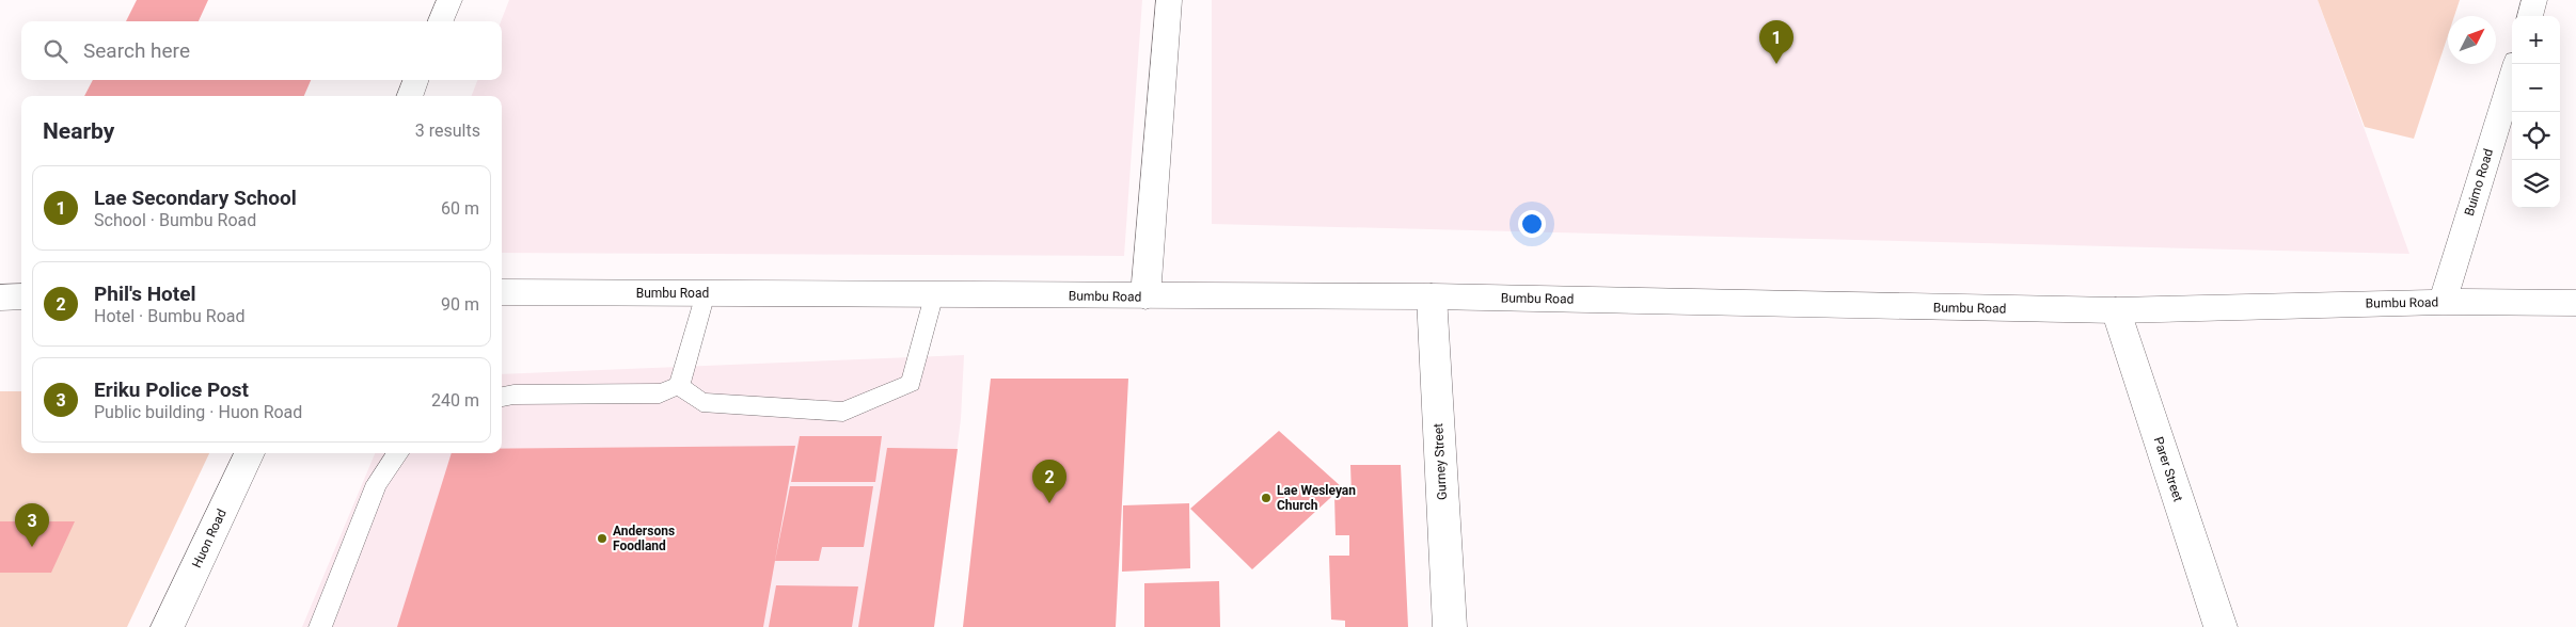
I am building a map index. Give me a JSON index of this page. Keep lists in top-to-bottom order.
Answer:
{
  "streets": {
    "main road": [
      "Buimo Road",
      "Bumbu Road",
      "Gurney Street",
      "Parer Street",
      "Huon Road"
    ]
  },
  "crossings": [
    ["Buimo Road", "Bumbu Road"],
    ["Bumbu Road", "Gurney Street"],
    ["Bumbu Road", "Parer Street"]
  ],
  "places": ["Lae Wesleyan Church", "Andersons Foodland"],
  "north": "top right",
  "page": {
    "map_buttons": ["+", "−"],
    "pins": ["1", "2", "3"],
    "search": "Search here",
    "heading": ["Nearby", "3 results"],
    "list": [
      {
        "mark": "1",
        "name": "Lae Secondary School",
        "note": "School · Bumbu Road",
        "value": "60 m"
      },
      {
        "mark": "2",
        "name": "Phil's Hotel",
        "note": "Hotel · Bumbu Road",
        "value": "90 m"
      },
      {
        "mark": "3",
        "name": "Eriku Police Post",
        "note": "Public building · Huon Road",
        "value": "240 m"
      }
    ]
  }
}
